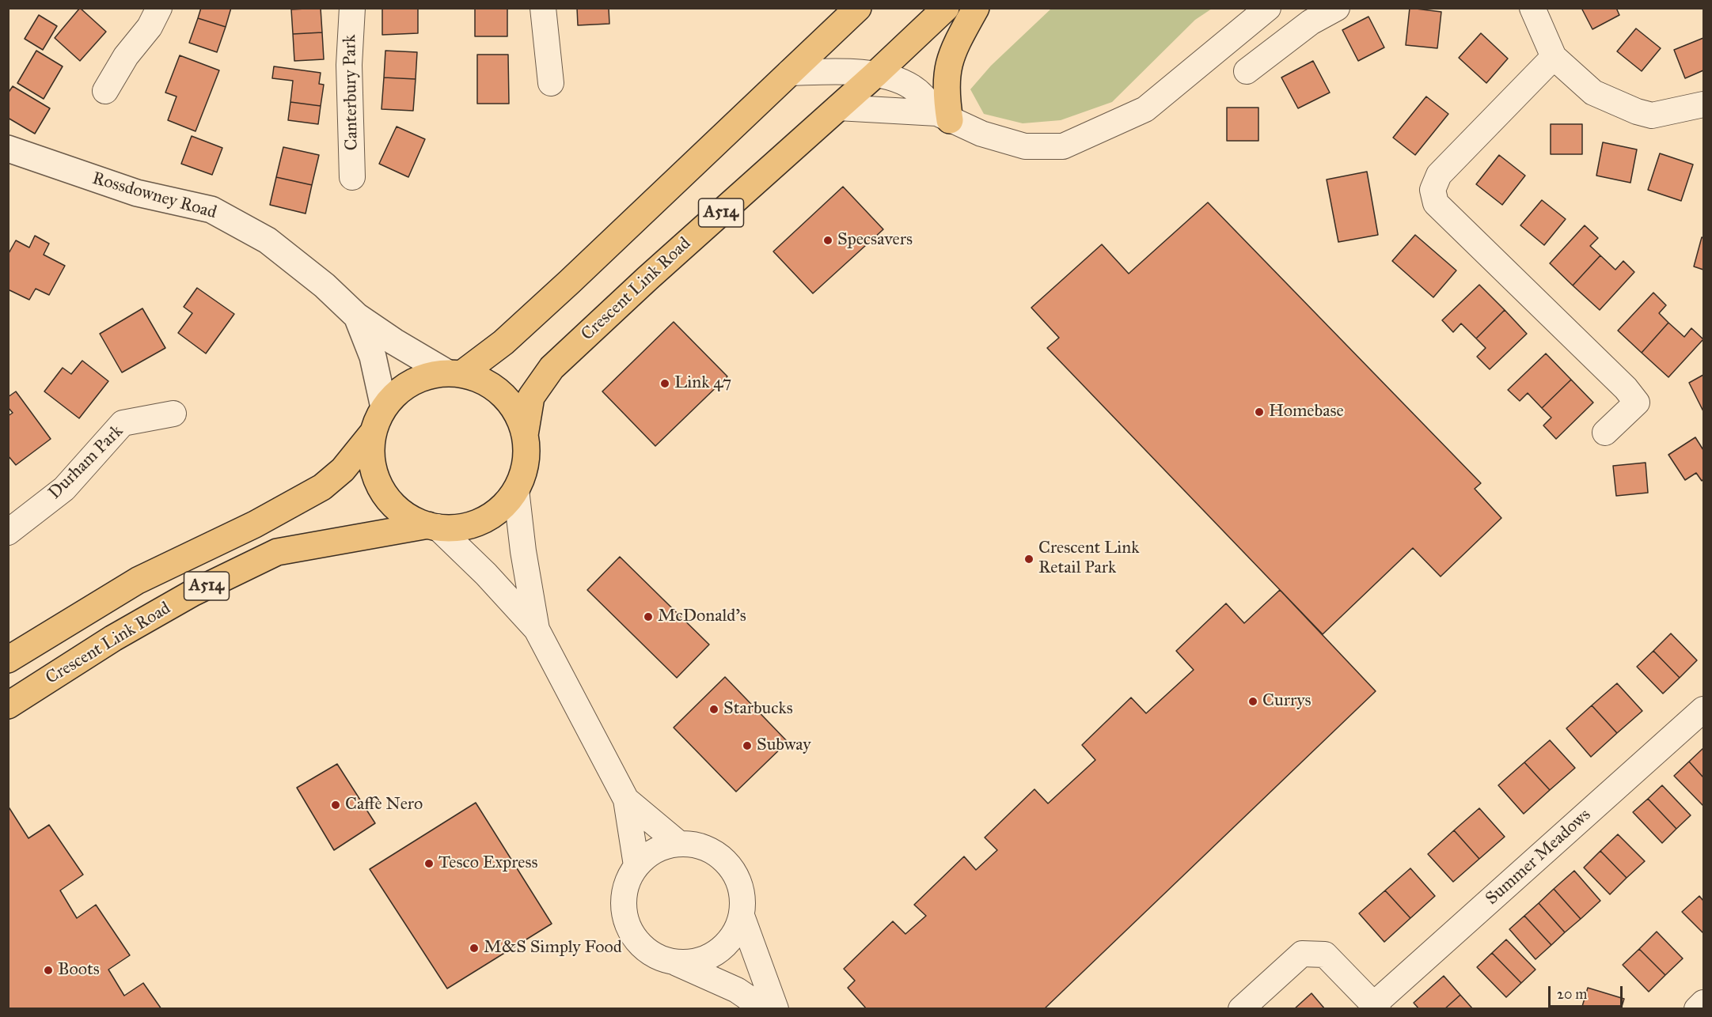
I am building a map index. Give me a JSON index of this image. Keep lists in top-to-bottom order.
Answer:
{
  "streets": {
    "highway": ["A514", "Crescent Link Road"],
    "street": [
      "Canterbury Park",
      "Rossdowney Road",
      "Durham Park",
      "Summer Meadows"
    ]
  },
  "crossings": [
    ["Rossdowney Road", "Crescent Link Road"]
  ],
  "places": [
    "Specsavers",
    "Link 47",
    "Homebase",
    "Crescent Link Retail Park",
    "McDonald's",
    "Currys",
    "Starbucks",
    "Subway",
    "Caffè Nero",
    "Tesco Express",
    "M&S Simply Food",
    "Boots"
  ],
  "scale_bar": "20 m"
}
